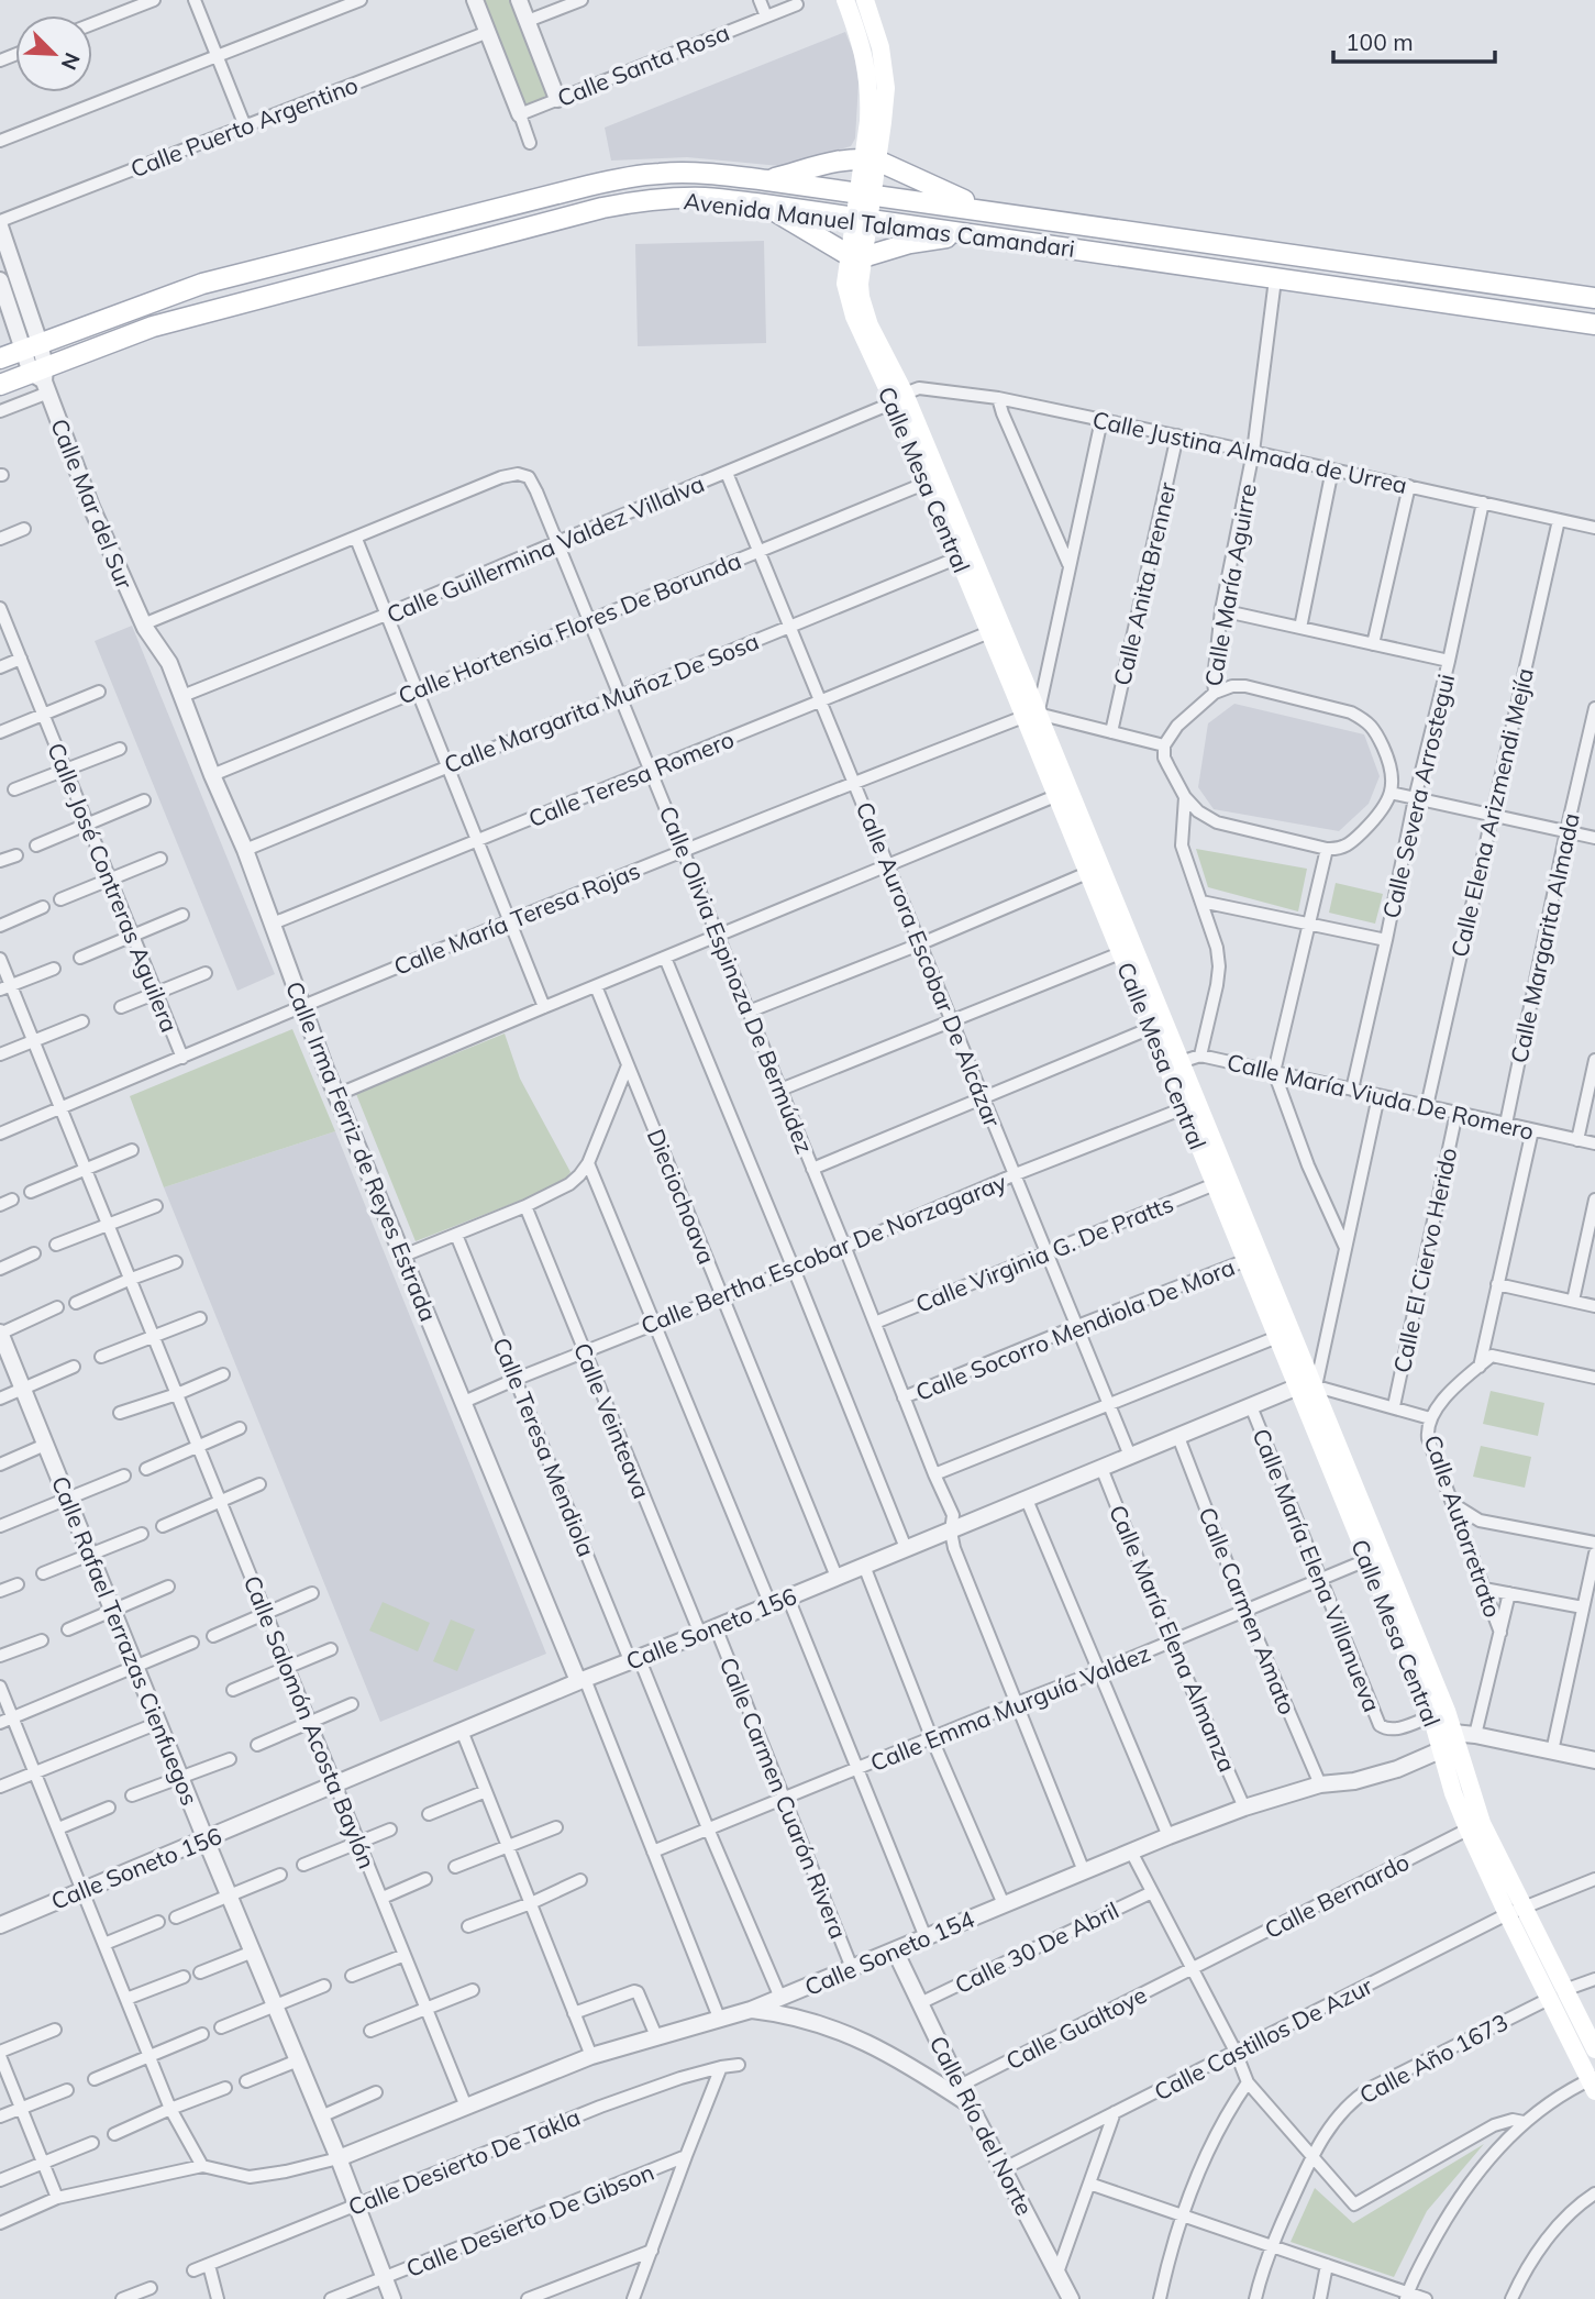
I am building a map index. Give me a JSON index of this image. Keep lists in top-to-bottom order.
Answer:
{
  "streets": {
    "main road": ["Avenida Manuel Talamas Camandari", "Calle Mesa Central"],
    "street": [
      "Calle Santa Rosa",
      "Calle Puerto Argentino",
      "Calle Justina Almada de Urrea",
      "Calle Mar del Sur",
      "Calle Guillermina Valdez Villalva",
      "Calle Anita Brenner",
      "Calle María Aguirre",
      "Calle Hortensia Flores De Borunda",
      "Calle Margarita Muñoz De Sosa",
      "Calle Teresa Romero",
      "Calle Severa Arrostegui",
      "Calle Elena Arizmendi Mejía",
      "Calle José Contreras Aguilera",
      "Calle María Teresa Rojas",
      "Calle Margarita Almada",
      "Calle Aurora Escobar De Alcázar",
      "Calle Olivia Espinoza De Bermúdez",
      "Calle María Viuda De Romero",
      "Calle Irma Ferriz de Reyes Estrada",
      "Dieciochoava",
      "Calle Bertha Escobar De Norzagaray",
      "Calle Virginia G. De Pratts",
      "Calle El Ciervo Herido",
      "Calle Socorro Mendiola De Mora",
      "Calle Veinteava",
      "Calle Teresa Mendiola",
      "Calle Autorretrato",
      "Calle María Elena Villanueva",
      "Calle Carmen Amato",
      "Calle Soneto 156",
      "Calle María Elena Almanza",
      "Calle Rafael Terrazas Cienfuegos",
      "Calle Emma Murguía Valdez",
      "Calle Salomón Acosta Baylón",
      "Calle Carmen Cuarón Rivera",
      "Calle Bernardo",
      "Calle 30 De Abril",
      "Calle Soneto 154",
      "Calle Gualtoye",
      "Calle Castillos De Azur",
      "Calle Año 1673",
      "Calle Río del Norte",
      "Calle Desierto De Takla",
      "Calle Desierto De Gibson"
    ]
  },
  "crossings": [
    ["Avenida Manuel Talamas Camandari", "Calle Mesa Central"],
    ["Avenida Manuel Talamas Camandari", "Calle Mar del Sur"],
    ["Avenida Manuel Talamas Camandari", "Calle María Aguirre"],
    ["Calle Justina Almada de Urrea", "Calle Mesa Central"],
    ["Calle Justina Almada de Urrea", "Calle Guillermina Valdez Villalva"],
    ["Calle Justina Almada de Urrea", "Calle Anita Brenner"],
    ["Calle Justina Almada de Urrea", "Calle María Aguirre"],
    ["Calle Justina Almada de Urrea", "Calle Severa Arrostegui"],
    ["Calle Justina Almada de Urrea", "Calle Elena Arizmendi Mejía"],
    ["Calle Mesa Central", "Calle Guillermina Valdez Villalva"],
    ["Calle Mesa Central", "Calle Hortensia Flores De Borunda"],
    ["Calle Mesa Central", "Calle Margarita Muñoz De Sosa"],
    ["Calle Mesa Central", "Calle Teresa Romero"],
    ["Calle Mesa Central", "Calle María Teresa Rojas"],
    ["Calle Mesa Central", "Calle María Viuda De Romero"],
    ["Calle Mesa Central", "Calle Bertha Escobar De Norzagaray"],
    ["Calle Mesa Central", "Calle Virginia G. De Pratts"],
    ["Calle Mesa Central", "Calle Socorro Mendiola De Mora"],
    ["Calle Mesa Central", "Calle María Elena Villanueva"],
    ["Calle Mesa Central", "Calle Soneto 156"],
    ["Calle Mesa Central", "Calle Emma Murguía Valdez"],
    ["Calle Mesa Central", "Calle Bernardo"],
    ["Calle Mesa Central", "Calle Soneto 154"],
    ["Calle Mesa Central", "Calle Castillos De Azur"],
    ["Calle Mesa Central", "Calle Año 1673"],
    ["Calle Mar del Sur", "Calle Olivia Espinoza De Bermúdez"],
    ["Calle Mar del Sur", "Calle Irma Ferriz de Reyes Estrada"],
    ["Calle Guillermina Valdez Villalva", "Calle Aurora Escobar De Alcázar"],
    ["Calle Guillermina Valdez Villalva", "Calle Olivia Espinoza De Bermúdez"],
    ["Calle Guillermina Valdez Villalva", "Calle Irma Ferriz de Reyes Estrada"],
    ["Calle Hortensia Flores De Borunda", "Calle Aurora Escobar De Alcázar"],
    ["Calle Hortensia Flores De Borunda", "Calle Olivia Espinoza De Bermúdez"],
    ["Calle Hortensia Flores De Borunda", "Calle Irma Ferriz de Reyes Estrada"],
    ["Calle Margarita Muñoz De Sosa", "Calle Aurora Escobar De Alcázar"],
    ["Calle Margarita Muñoz De Sosa", "Calle Olivia Espinoza De Bermúdez"],
    ["Calle Margarita Muñoz De Sosa", "Calle Irma Ferriz de Reyes Estrada"],
    ["Calle Teresa Romero", "Calle Aurora Escobar De Alcázar"],
    ["Calle Teresa Romero", "Calle Olivia Espinoza De Bermúdez"],
    ["Calle Teresa Romero", "Calle Irma Ferriz de Reyes Estrada"],
    ["Calle Severa Arrostegui", "Calle María Viuda De Romero"],
    ["Calle Elena Arizmendi Mejía", "Calle María Viuda De Romero"],
    ["Calle José Contreras Aguilera", "Calle María Teresa Rojas"],
    ["Calle María Teresa Rojas", "Calle Aurora Escobar De Alcázar"],
    ["Calle María Teresa Rojas", "Calle Olivia Espinoza De Bermúdez"],
    ["Calle María Teresa Rojas", "Calle Irma Ferriz de Reyes Estrada"],
    ["Calle María Teresa Rojas", "Calle Salomón Acosta Baylón"],
    ["Calle Margarita Almada", "Calle María Viuda De Romero"],
    ["Calle Aurora Escobar De Alcázar", "Calle Bertha Escobar De Norzagaray"],
    ["Calle Aurora Escobar De Alcázar", "Calle Virginia G. De Pratts"],
    ["Calle Aurora Escobar De Alcázar", "Calle Socorro Mendiola De Mora"],
    ["Calle Aurora Escobar De Alcázar", "Calle Soneto 156"],
    ["Calle Olivia Espinoza De Bermúdez", "Calle Irma Ferriz de Reyes Estrada"],
    ["Calle Olivia Espinoza De Bermúdez", "Calle Bertha Escobar De Norzagaray"],
    ["Calle Olivia Espinoza De Bermúdez", "Calle Virginia G. De Pratts"],
    ["Calle Olivia Espinoza De Bermúdez", "Calle Socorro Mendiola De Mora"],
    ["Calle Olivia Espinoza De Bermúdez", "Calle Soneto 156"],
    ["Calle Olivia Espinoza De Bermúdez", "Calle Emma Murguía Valdez"],
    ["Calle Olivia Espinoza De Bermúdez", "Calle Soneto 154"],
    ["Calle María Viuda De Romero", "Calle El Ciervo Herido"],
    ["Calle Irma Ferriz de Reyes Estrada", "Dieciochoava"],
    ["Calle Irma Ferriz de Reyes Estrada", "Calle Bertha Escobar De Norzagaray"],
    ["Calle Irma Ferriz de Reyes Estrada", "Calle Veinteava"],
    ["Calle Irma Ferriz de Reyes Estrada", "Calle Teresa Mendiola"],
    ["Calle Irma Ferriz de Reyes Estrada", "Calle Soneto 156"],
    ["Dieciochoava", "Calle Bertha Escobar De Norzagaray"],
    ["Dieciochoava", "Calle Soneto 156"],
    ["Calle Bertha Escobar De Norzagaray", "Calle Veinteava"],
    ["Calle Bertha Escobar De Norzagaray", "Calle Teresa Mendiola"],
    ["Calle Veinteava", "Calle Soneto 156"],
    ["Calle Teresa Mendiola", "Calle Soneto 156"],
    ["Calle Teresa Mendiola", "Calle Emma Murguía Valdez"],
    ["Calle Teresa Mendiola", "Calle Soneto 154"],
    ["Calle María Elena Villanueva", "Calle Soneto 156"],
    ["Calle María Elena Villanueva", "Calle Emma Murguía Valdez"],
    ["Calle Carmen Amato", "Calle Soneto 156"],
    ["Calle Carmen Amato", "Calle Emma Murguía Valdez"],
    ["Calle Carmen Amato", "Calle Soneto 154"],
    ["Calle Soneto 156", "Calle María Elena Almanza"],
    ["Calle Soneto 156", "Calle Rafael Terrazas Cienfuegos"],
    ["Calle Soneto 156", "Calle Salomón Acosta Baylón"],
    ["Calle Soneto 156", "Calle Carmen Cuarón Rivera"],
    ["Calle María Elena Almanza", "Calle Emma Murguía Valdez"],
    ["Calle María Elena Almanza", "Calle Soneto 154"],
    ["Calle Rafael Terrazas Cienfuegos", "Calle Soneto 154"],
    ["Calle Rafael Terrazas Cienfuegos", "Calle Desierto De Takla"],
    ["Calle Rafael Terrazas Cienfuegos", "Calle Desierto De Gibson"],
    ["Calle Emma Murguía Valdez", "Calle Carmen Cuarón Rivera"],
    ["Calle Salomón Acosta Baylón", "Calle Soneto 154"],
    ["Calle Carmen Cuarón Rivera", "Calle Soneto 154"],
    ["Calle Bernardo", "Calle Gualtoye"],
    ["Calle 30 De Abril", "Calle Río del Norte"],
    ["Calle Soneto 154", "Calle Río del Norte"],
    ["Calle Gualtoye", "Calle Río del Norte"],
    ["Calle Castillos De Azur", "Calle Río del Norte"]
  ],
  "scale_bar": "100 m",
  "north": "bottom right"
}
